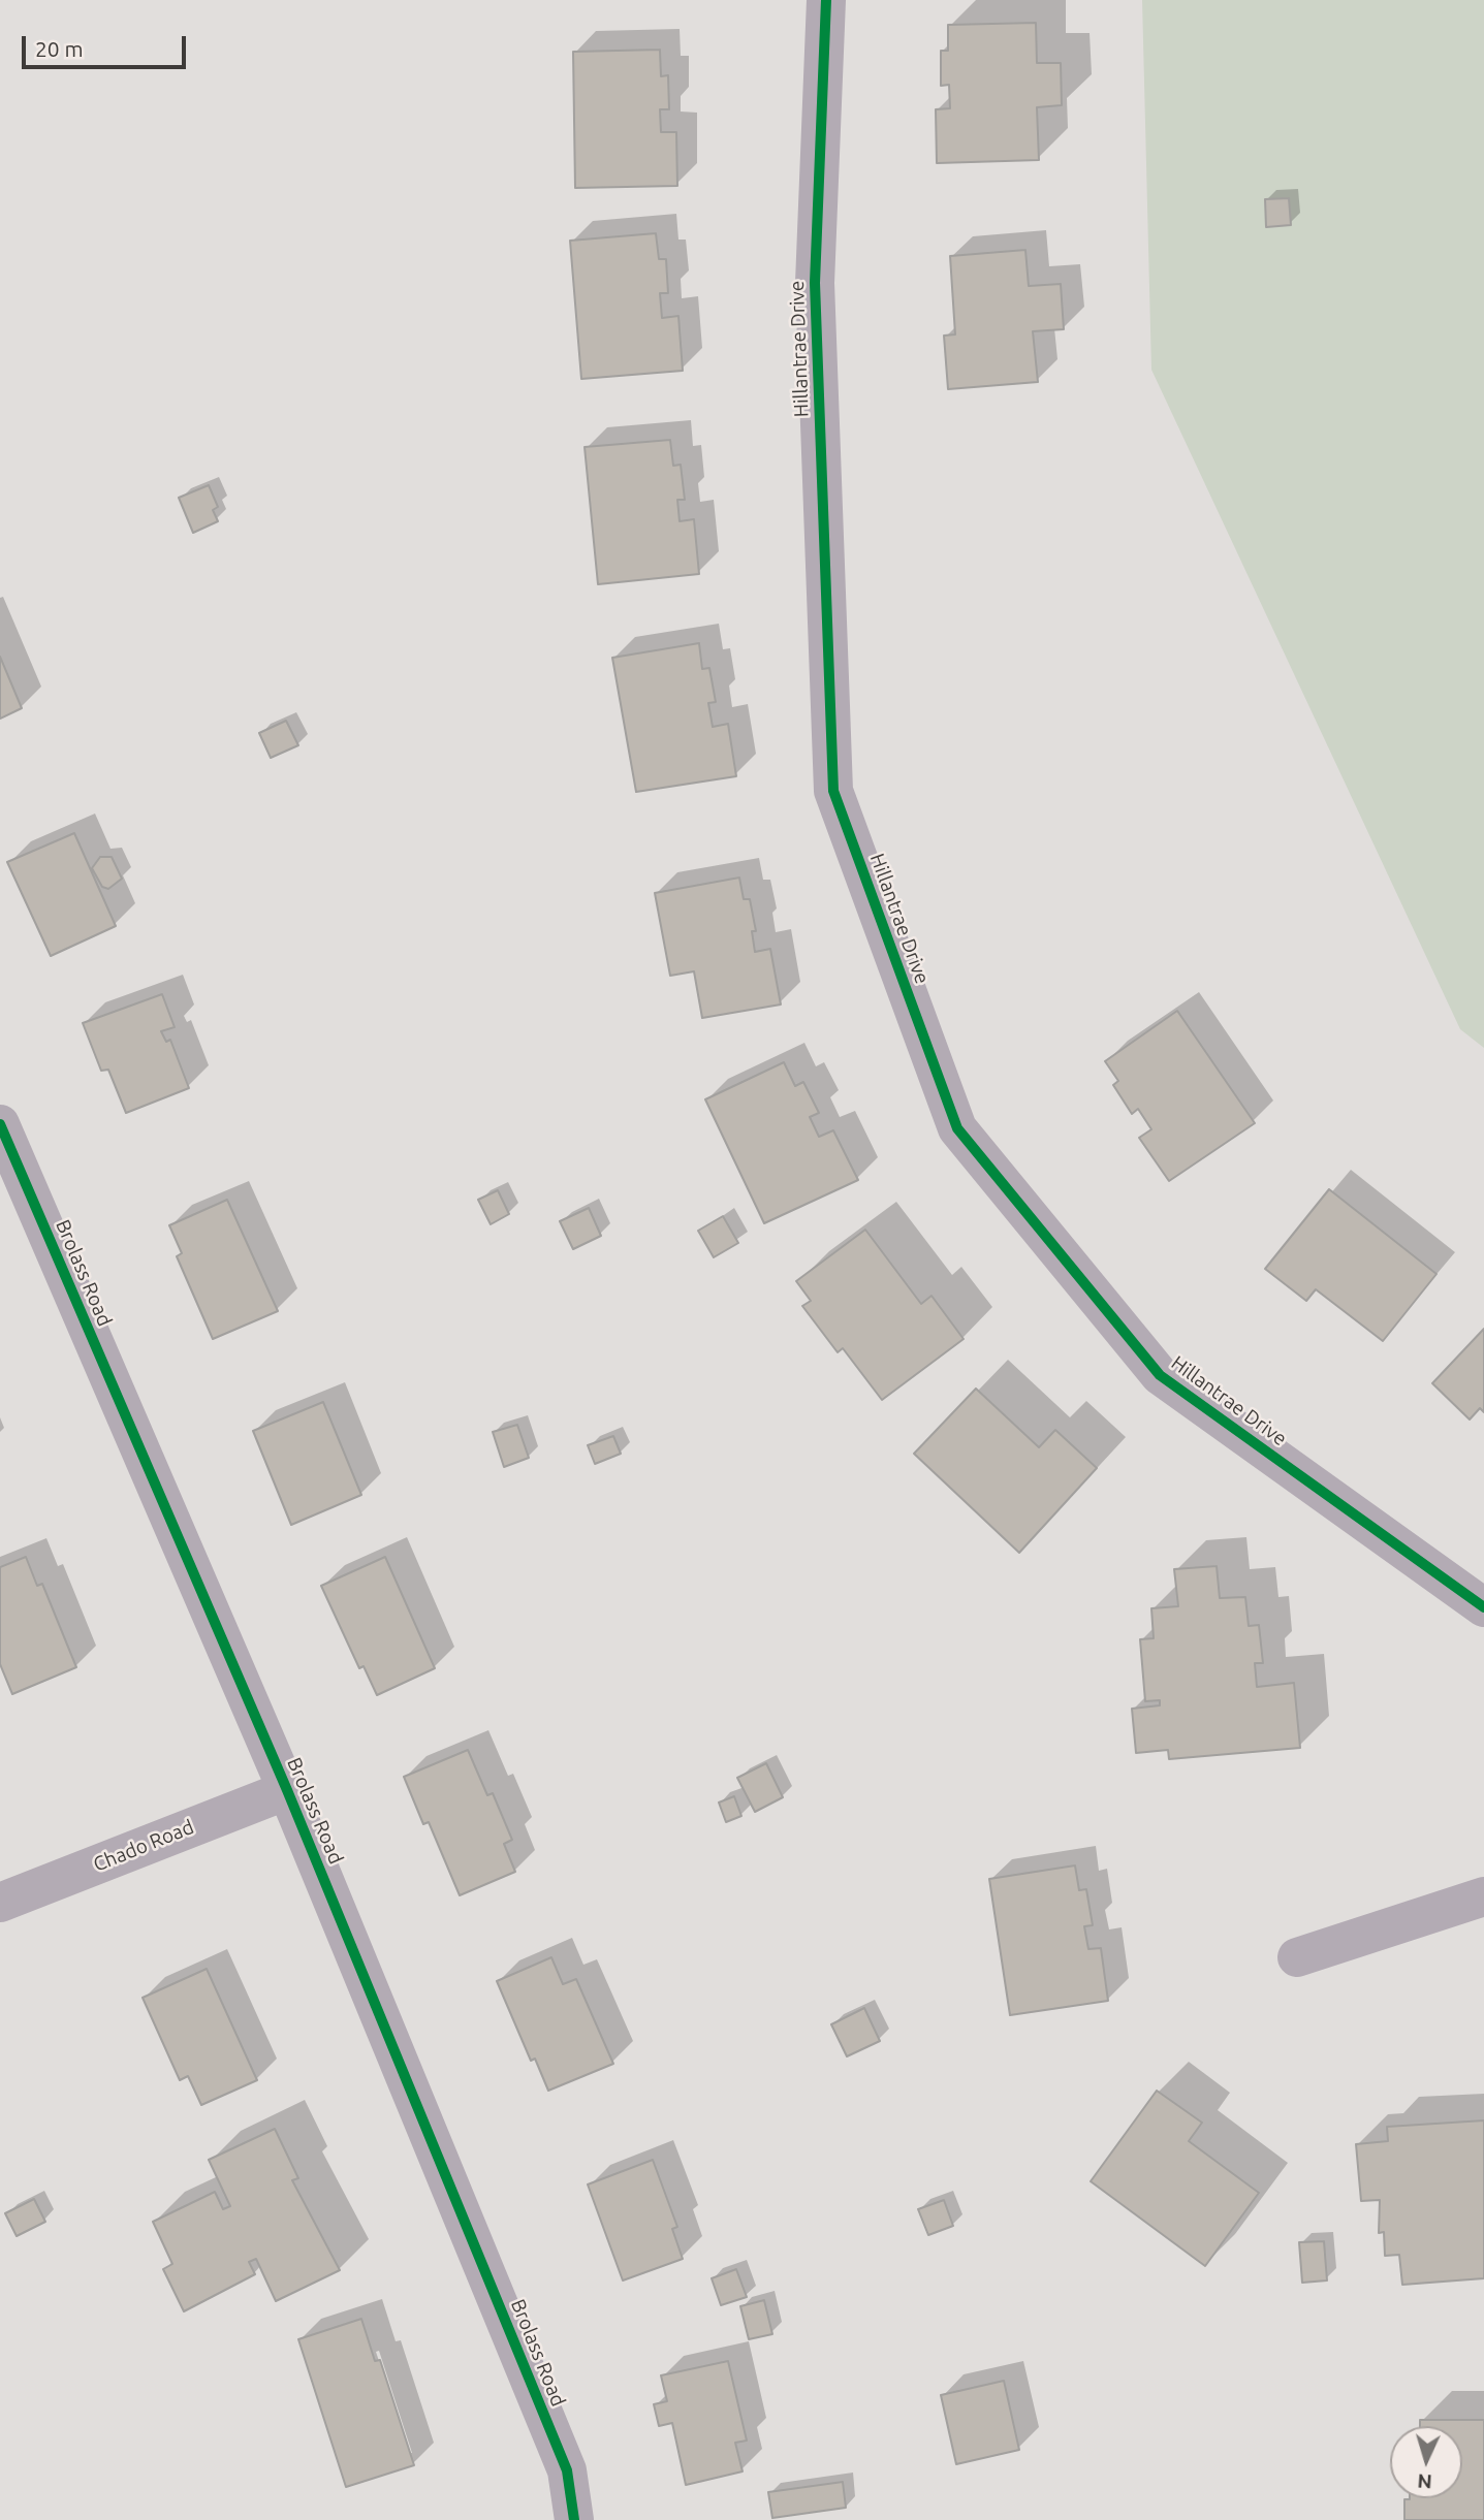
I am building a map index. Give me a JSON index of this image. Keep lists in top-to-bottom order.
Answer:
{
  "streets": {
    "street": ["Hillantrae Drive", "Brolass Road", "Chado Road"]
  },
  "crossings": [
    ["Brolass Road", "Chado Road"]
  ],
  "scale_bar": "20 m",
  "north": "bottom"
}
